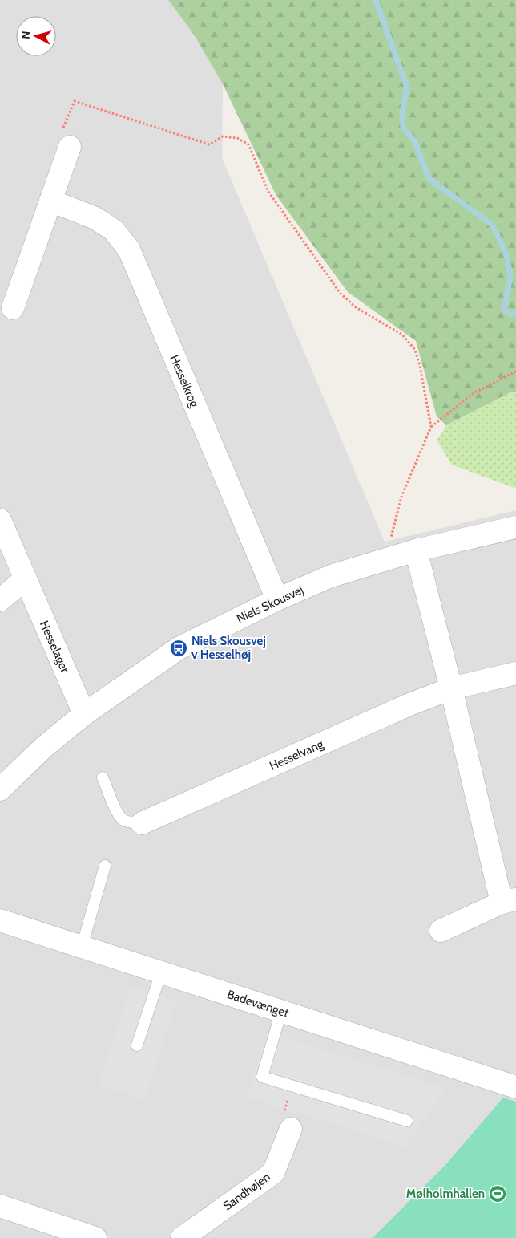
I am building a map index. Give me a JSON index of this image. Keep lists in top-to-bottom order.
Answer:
{
  "streets": {
    "street": [
      "Hesselkrog",
      "Niels Skousvej",
      "Hesselager",
      "Hesselvang",
      "Badevænget",
      "Sandhøjen"
    ]
  },
  "crossings": [
    ["Hesselkrog", "Niels Skousvej"],
    ["Niels Skousvej", "Hesselager"]
  ],
  "places": {
    "bus stop": ["Niels Skousvej v Hesselhøj"],
    "sports": ["Mølholmhallen"]
  },
  "north": "left"
}
